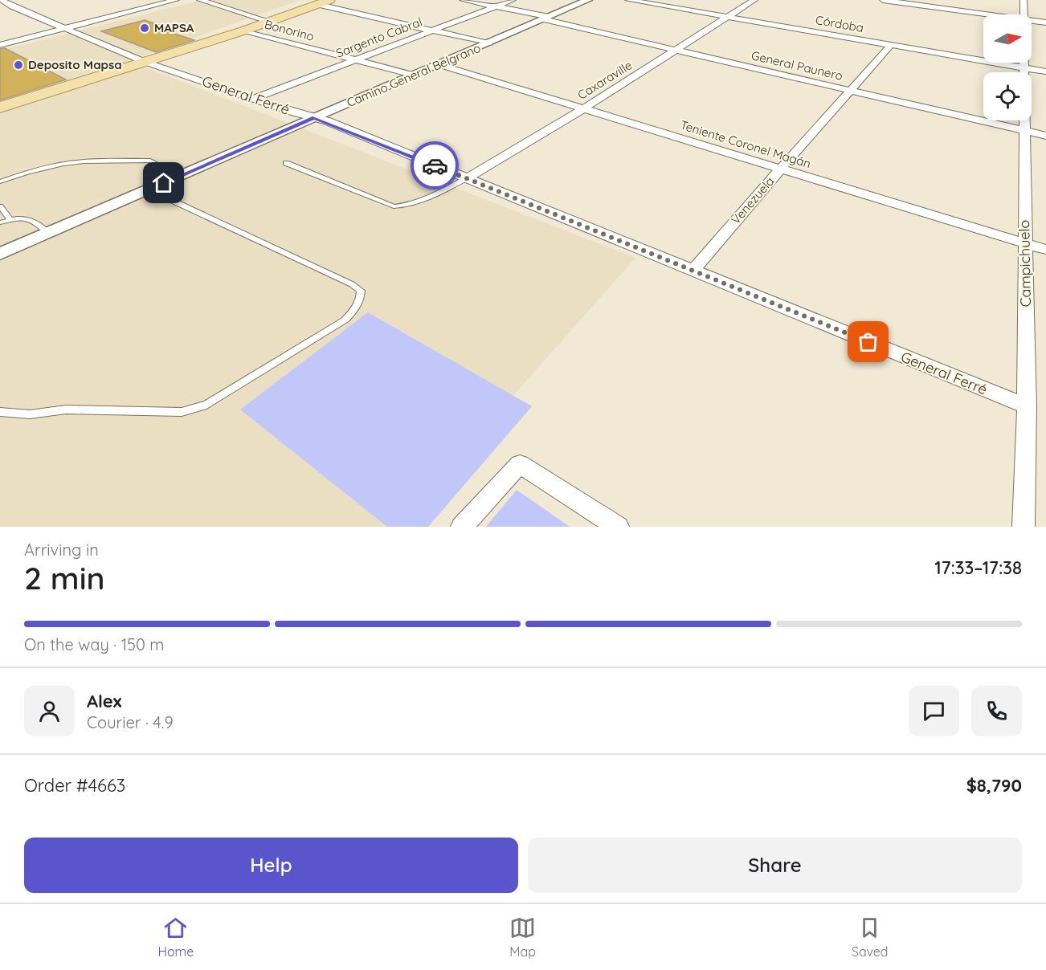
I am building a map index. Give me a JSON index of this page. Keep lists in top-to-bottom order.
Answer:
{
  "streets": {
    "street": [
      "Córdoba",
      "Bonorino",
      "Sargento Cabral",
      "General Paunero",
      "Camino General Belgrano",
      "Caxaraville",
      "General Ferré",
      "Teniente Coronel Magán",
      "Venezuela",
      "Campichuelo"
    ]
  },
  "crossings": [
    ["Córdoba", "Caxaraville"],
    ["Córdoba", "Venezuela"],
    ["Córdoba", "Campichuelo"],
    ["Bonorino", "Sargento Cabral"],
    ["Bonorino", "Camino General Belgrano"],
    ["Sargento Cabral", "General Paunero"],
    ["Sargento Cabral", "General Ferré"],
    ["General Paunero", "Camino General Belgrano"],
    ["General Paunero", "Caxaraville"],
    ["General Paunero", "Venezuela"],
    ["General Paunero", "Campichuelo"],
    ["Camino General Belgrano", "General Ferré"],
    ["Camino General Belgrano", "Teniente Coronel Magán"],
    ["Caxaraville", "General Ferré"],
    ["Caxaraville", "Teniente Coronel Magán"],
    ["General Ferré", "Venezuela"],
    ["General Ferré", "Campichuelo"],
    ["Teniente Coronel Magán", "Venezuela"],
    ["Teniente Coronel Magán", "Campichuelo"]
  ],
  "places": ["MAPSA", "Deposito Mapsa"],
  "north": "right",
  "page": {
    "heading": ["2 min", "Arriving in", "17:33–17:38"],
    "panel": [
      "Alex",
      "Courier · 4.9",
      "Order #4663",
      "$8,790"
    ],
    "bar": "On the way · 150 m",
    "buttons": ["Help", "Share"],
    "tabs": ["Home", "Map", "Saved"]
  }
}
